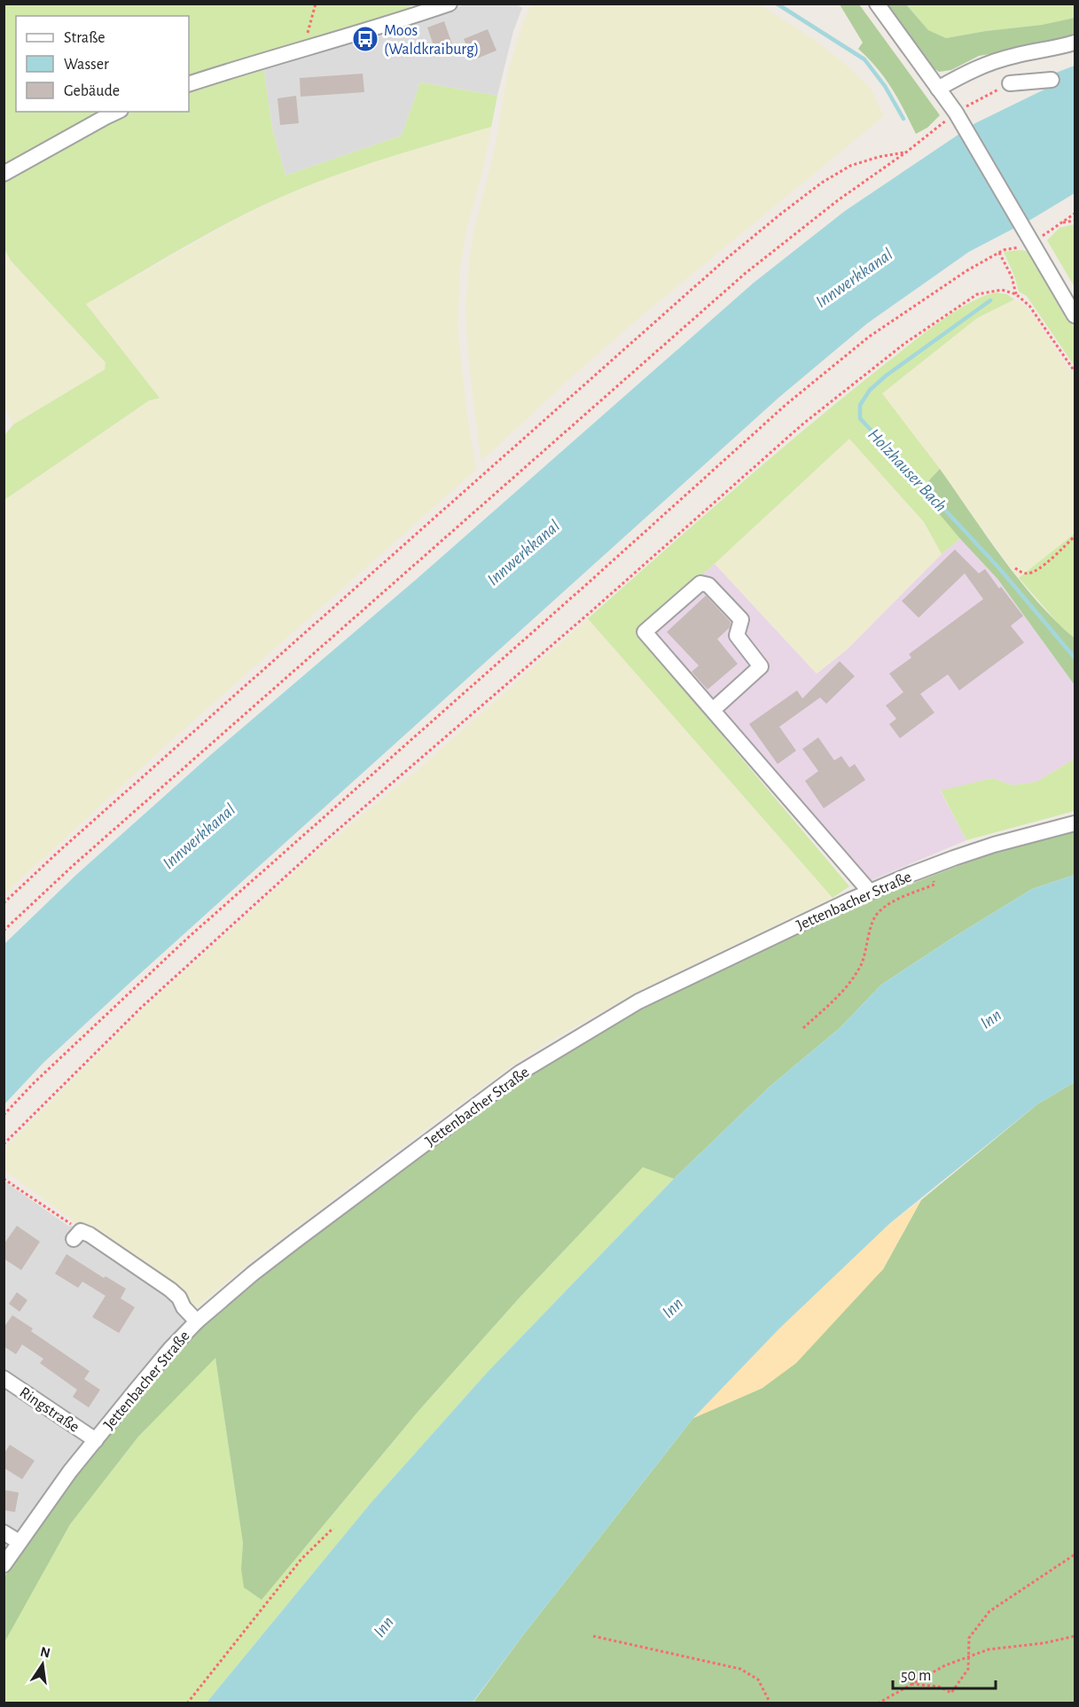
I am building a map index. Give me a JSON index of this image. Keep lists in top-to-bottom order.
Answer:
{
  "streets": {
    "street": ["Jettenbacher Straße", "Ringstraße"]
  },
  "crossings": [
    ["Jettenbacher Straße", "Ringstraße"]
  ],
  "water": ["Innwerkkanal", "Holzhauser Bach", "Inn"],
  "places": {
    "bus stop": ["Moos (Waldkraiburg)"]
  },
  "legend": ["Straße", "Wasser", "Gebäude"],
  "scale_bar": "50 m",
  "north": "top"
}
